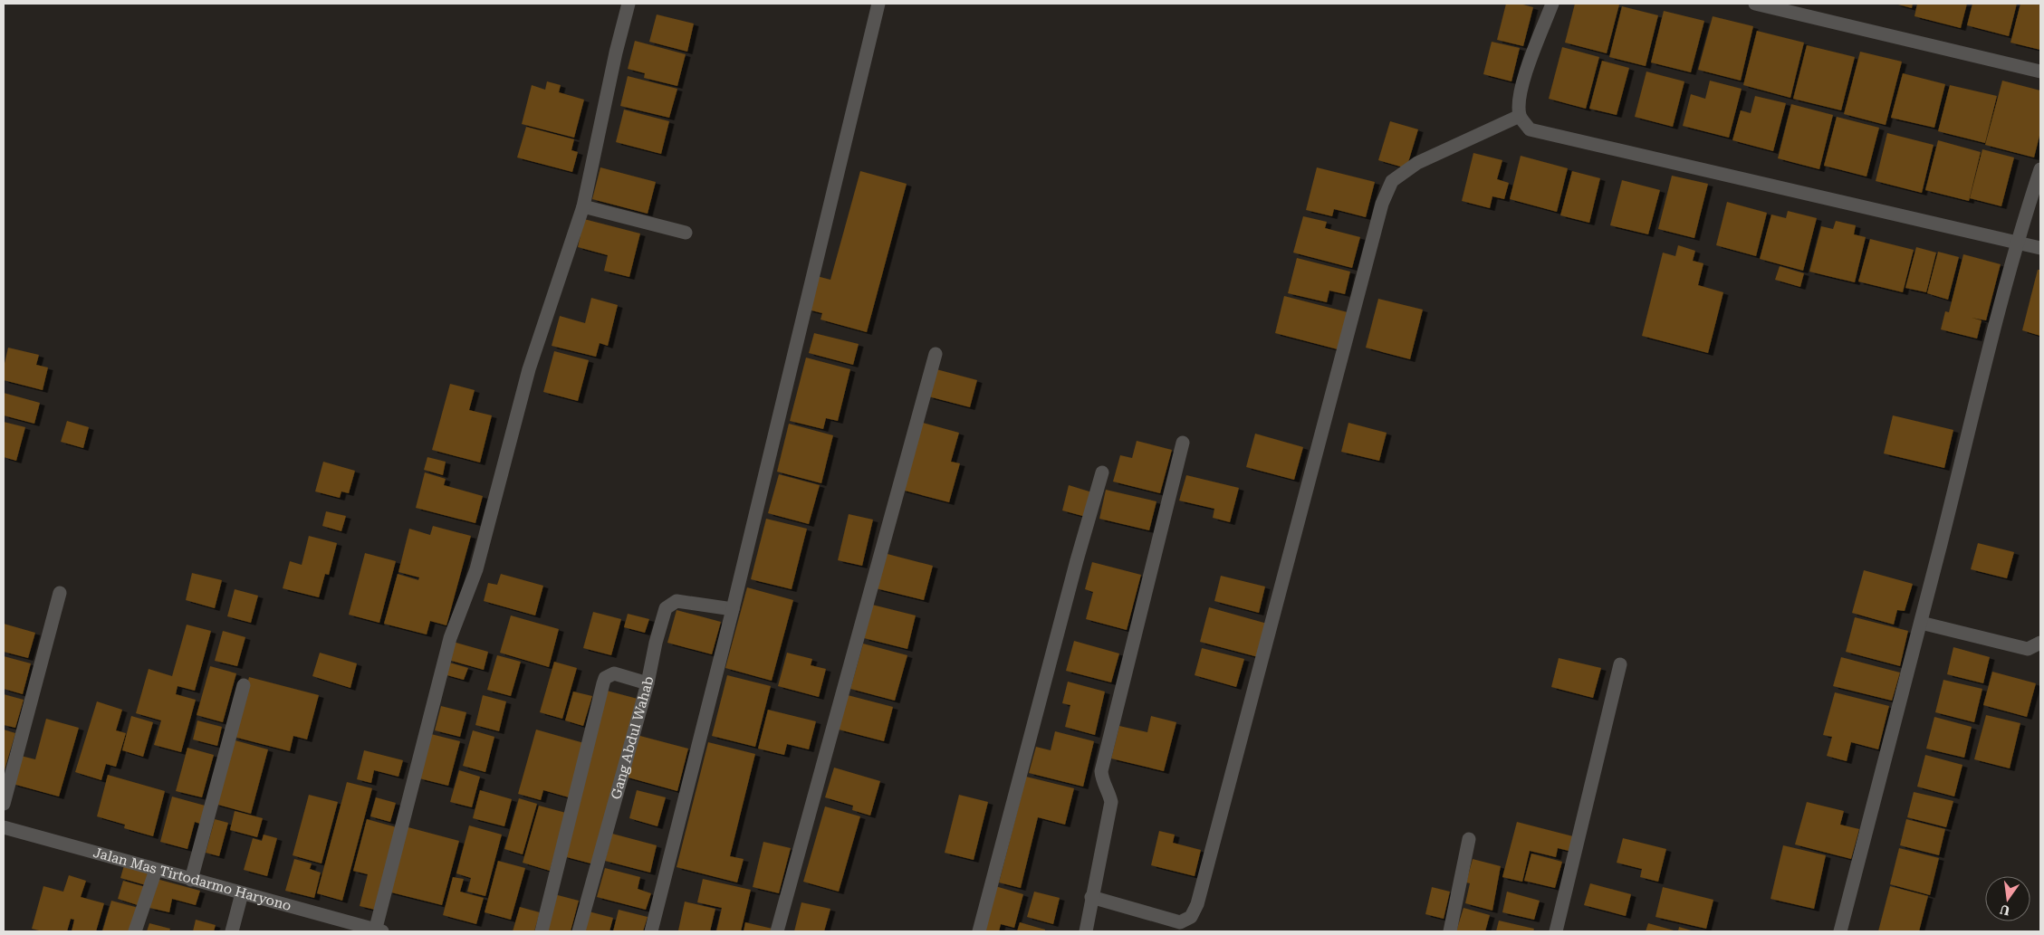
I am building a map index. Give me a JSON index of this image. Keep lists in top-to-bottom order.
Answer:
{
  "streets": {
    "street": ["Gang Abdul Wahab", "Jalan Mas Tirtodarmo Haryono"]
  },
  "north": "bottom"
}
